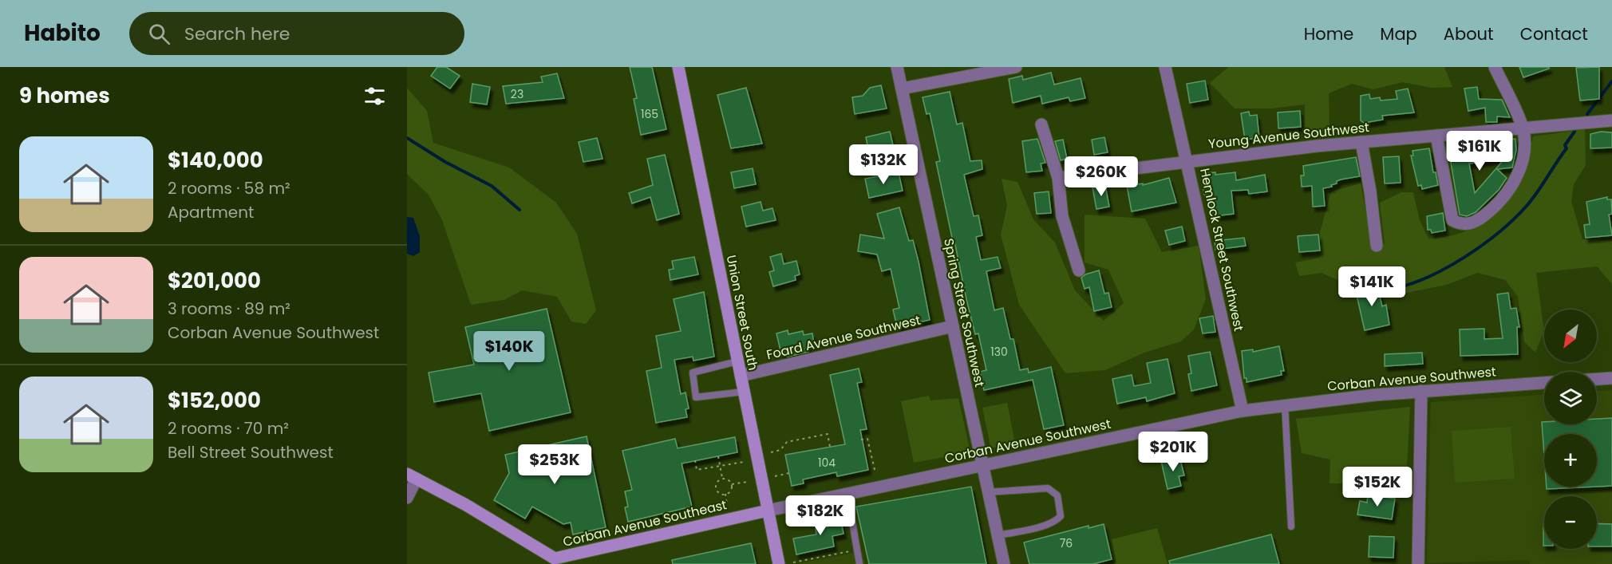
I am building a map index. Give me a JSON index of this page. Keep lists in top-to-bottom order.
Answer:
{
  "streets": {
    "main road": ["Union Street South", "Corban Avenue Southeast"],
    "street": [
      "Young Avenue Southwest",
      "Hemlock Street Southwest",
      "Spring Street Southwest",
      "Foard Avenue Southwest",
      "Corban Avenue Southwest"
    ]
  },
  "crossings": [
    ["Young Avenue Southwest", "Hemlock Street Southwest"],
    ["Hemlock Street Southwest", "Corban Avenue Southwest"],
    ["Union Street South", "Foard Avenue Southwest"],
    ["Union Street South", "Corban Avenue Southwest"],
    ["Union Street South", "Corban Avenue Southeast"],
    ["Spring Street Southwest", "Foard Avenue Southwest"],
    ["Spring Street Southwest", "Corban Avenue Southwest"],
    ["Corban Avenue Southwest", "Corban Avenue Southeast"]
  ],
  "house_numbers": [
    "23",
    "165",
    "130",
    "104",
    "76"
  ],
  "north": "bottom left",
  "page": {
    "header": "Habito",
    "search": "Search here",
    "nav": [
      "Home",
      "Map",
      "About",
      "Contact"
    ],
    "heading": "9 homes",
    "list": [
      {
        "name": "$140,000",
        "note": "2 rooms · 58 m² · Apartment"
      },
      {
        "name": "$201,000",
        "note": "3 rooms · 89 m² · Corban Avenue Southwest"
      },
      {
        "name": "$152,000",
        "note": "2 rooms · 70 m² · Bell Street Southwest"
      }
    ],
    "price": [
      "$161K",
      "$132K",
      "$260K",
      "$141K",
      "$140K",
      "$201K",
      "$253K",
      "$152K",
      "$182K"
    ],
    "map_buttons": ["+", "−"]
  }
}
